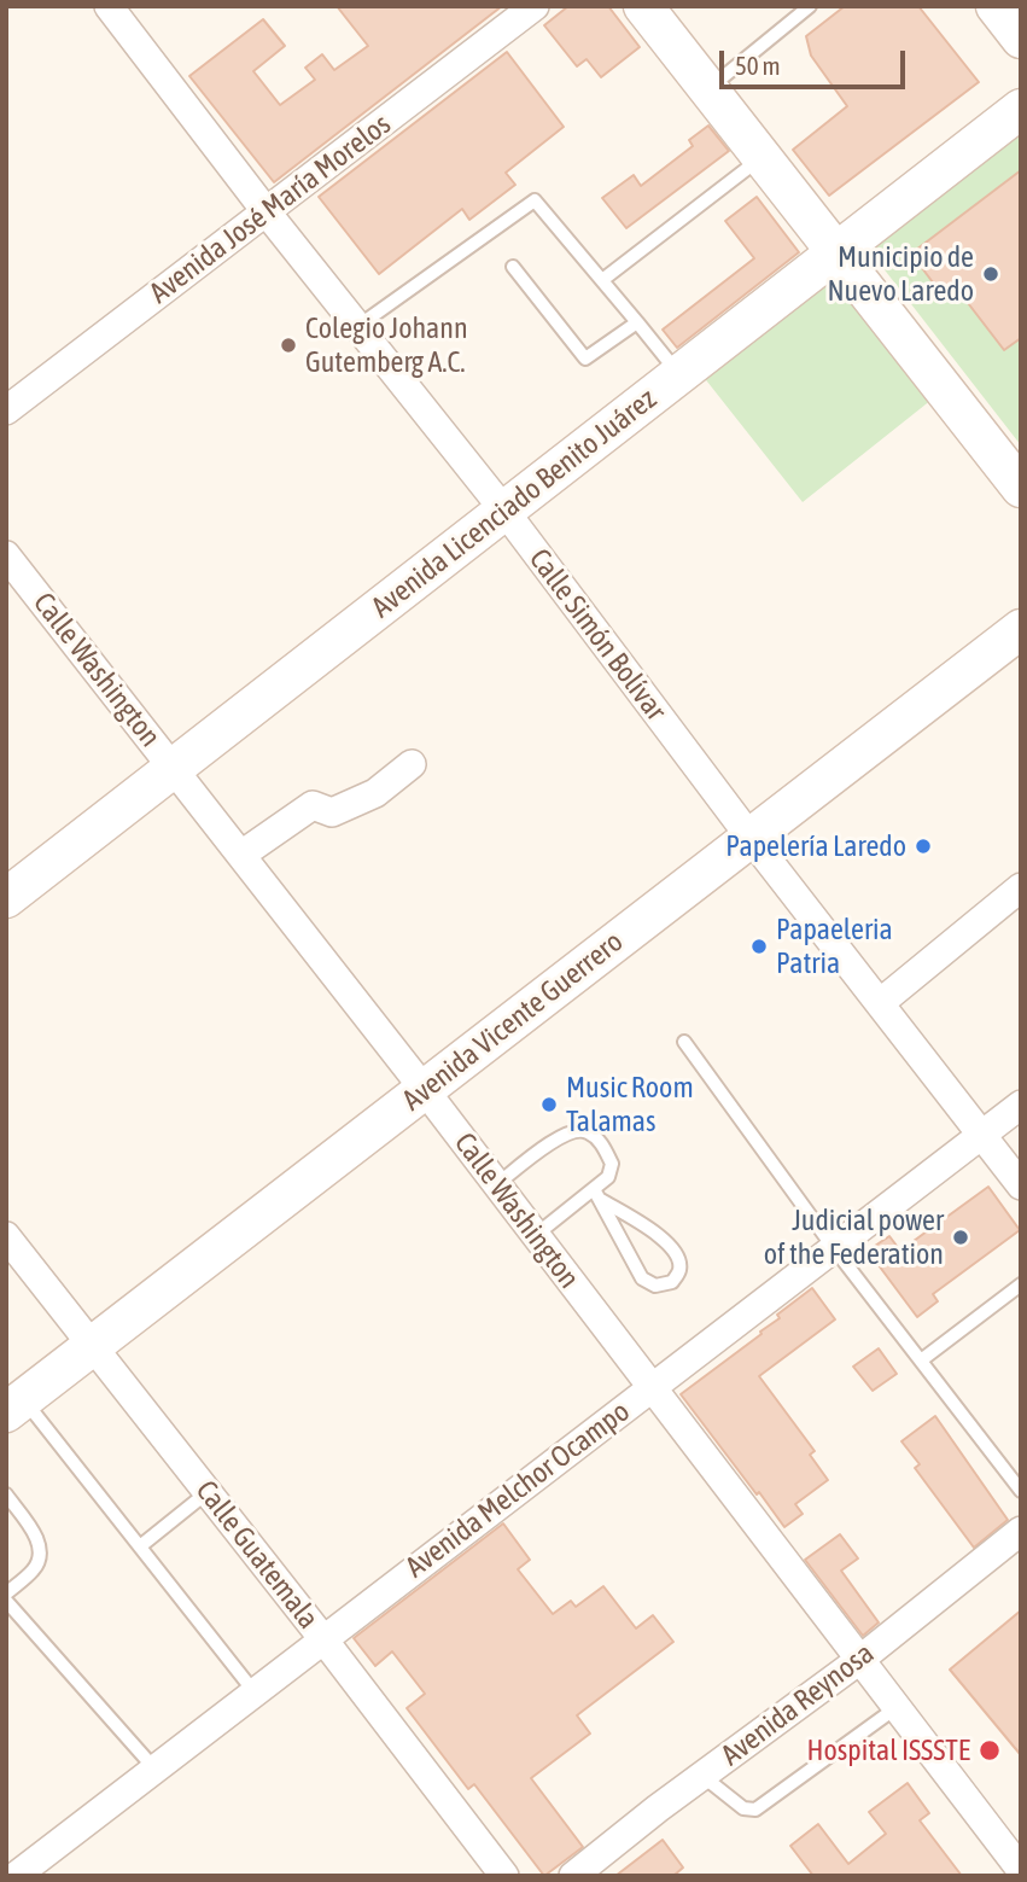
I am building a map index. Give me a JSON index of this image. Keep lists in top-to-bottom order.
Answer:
{
  "streets": {
    "main road": ["Avenida Licenciado Benito Juárez", "Avenida Vicente Guerrero"],
    "street": [
      "Avenida José María Morelos",
      "Calle Simón Bolívar",
      "Calle Washington",
      "Avenida Melchor Ocampo",
      "Calle Guatemala",
      "Avenida Reynosa"
    ]
  },
  "crossings": [
    ["Avenida José María Morelos", "Calle Simón Bolívar"],
    ["Avenida Licenciado Benito Juárez", "Calle Simón Bolívar"],
    ["Avenida Licenciado Benito Juárez", "Calle Washington"],
    ["Calle Simón Bolívar", "Avenida Vicente Guerrero"],
    ["Calle Simón Bolívar", "Avenida Melchor Ocampo"],
    ["Calle Washington", "Avenida Vicente Guerrero"],
    ["Calle Washington", "Avenida Melchor Ocampo"],
    ["Calle Washington", "Avenida Reynosa"],
    ["Avenida Vicente Guerrero", "Calle Guatemala"],
    ["Avenida Melchor Ocampo", "Calle Guatemala"]
  ],
  "places": [
    "Municipio de Nuevo Laredo",
    "Colegio Johann Gutemberg A.C.",
    "Papelería Laredo",
    "Papaeleria Patria",
    "Music Room Talamas",
    "Judicial power of the Federation",
    "Hospital ISSSTE"
  ],
  "scale_bar": "50 m"
}
